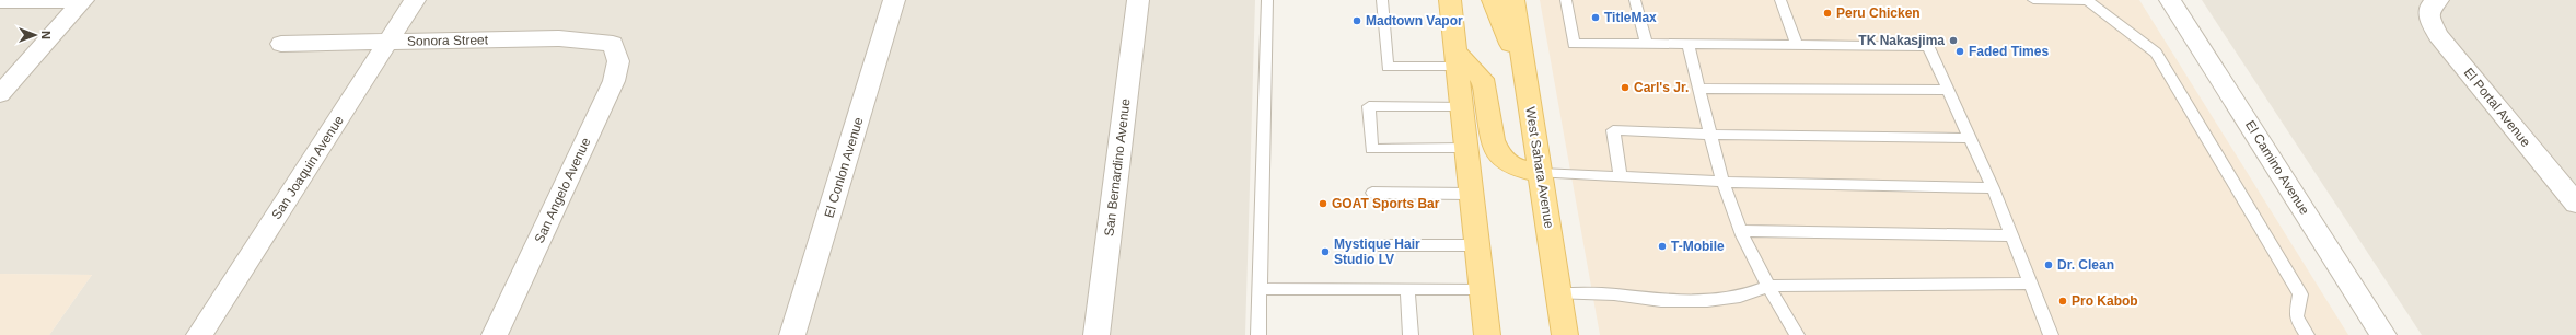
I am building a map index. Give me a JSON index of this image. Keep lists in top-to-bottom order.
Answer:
{
  "streets": {
    "main road": ["West Sahara Avenue"],
    "street": [
      "Sonora Street",
      "El Portal Avenue",
      "San Joaquin Avenue",
      "El Conlon Avenue",
      "San Bernardino Avenue",
      "El Camino Avenue",
      "San Angelo Avenue"
    ]
  },
  "crossings": [
    ["Sonora Street", "San Joaquin Avenue"],
    ["Sonora Street", "San Angelo Avenue"]
  ],
  "places": [
    "Peru Chicken",
    "TitleMax",
    "Madtown Vapor",
    "TK Nakasjima",
    "Faded Times",
    "Carl's Jr.",
    "GOAT Sports Bar",
    "T-Mobile",
    "Mystique Hair Studio LV",
    "Dr. Clean",
    "Pro Kabob"
  ],
  "north": "right"
}
